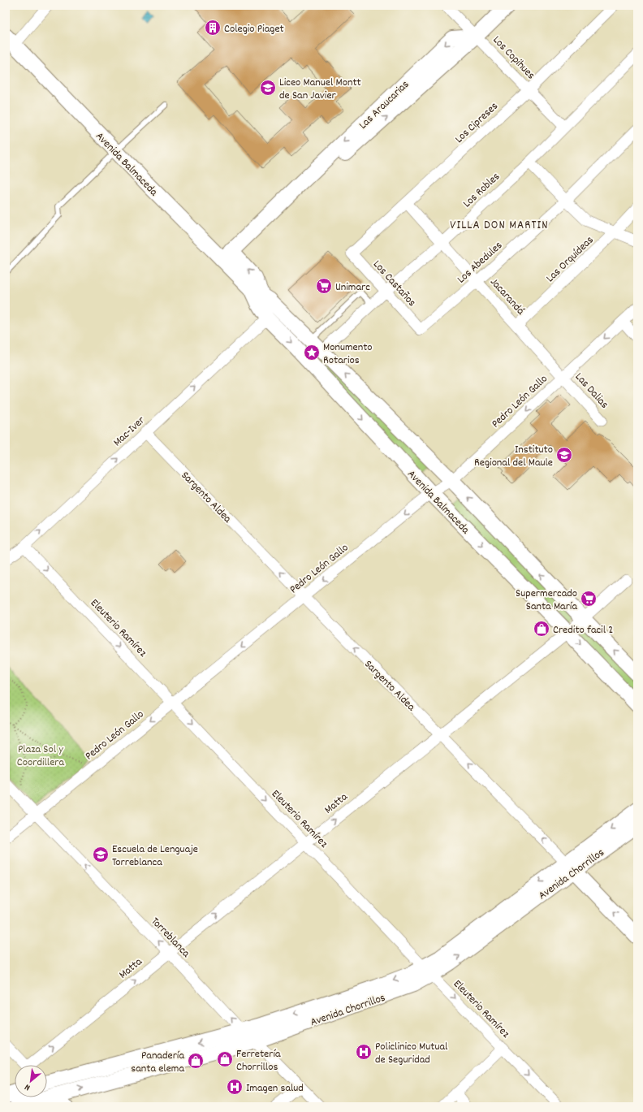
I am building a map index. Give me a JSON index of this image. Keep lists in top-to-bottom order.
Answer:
{
  "streets": {
    "main road": [
      "Las Araucarias",
      "Avenida Balmaceda",
      "Sargento Aldea",
      "Avenida Chorrillos"
    ],
    "street": [
      "Los Copihues",
      "Los Cipreses",
      "Los Robles",
      "Las Orquídeas",
      "Los Abedules",
      "Los Castaños",
      "Jacarandá",
      "Las Dalias",
      "Pedro León Gallo",
      "Mac-Iver",
      "Eleuterio Ramírez",
      "Matta",
      "Torreblanca"
    ]
  },
  "crossings": [
    ["Los Copihues", "Las Araucarias"],
    ["Los Copihues", "Los Cipreses"],
    ["Los Copihues", "Los Robles"],
    ["Las Araucarias", "Avenida Balmaceda"],
    ["Los Cipreses", "Los Castaños"],
    ["Los Cipreses", "Jacarandá"],
    ["Avenida Balmaceda", "Los Robles"],
    ["Avenida Balmaceda", "Pedro León Gallo"],
    ["Avenida Balmaceda", "Mac-Iver"],
    ["Avenida Balmaceda", "Matta"],
    ["Los Robles", "Los Castaños"],
    ["Los Robles", "Jacarandá"],
    ["Las Orquídeas", "Jacarandá"],
    ["Los Abedules", "Los Castaños"],
    ["Los Abedules", "Jacarandá"],
    ["Jacarandá", "Las Dalias"],
    ["Jacarandá", "Pedro León Gallo"],
    ["Las Dalias", "Pedro León Gallo"],
    ["Pedro León Gallo", "Sargento Aldea"],
    ["Pedro León Gallo", "Eleuterio Ramírez"],
    ["Pedro León Gallo", "Torreblanca"],
    ["Mac-Iver", "Sargento Aldea"],
    ["Mac-Iver", "Eleuterio Ramírez"],
    ["Sargento Aldea", "Matta"],
    ["Sargento Aldea", "Avenida Chorrillos"],
    ["Eleuterio Ramírez", "Matta"],
    ["Eleuterio Ramírez", "Avenida Chorrillos"],
    ["Matta", "Torreblanca"],
    ["Avenida Chorrillos", "Torreblanca"]
  ],
  "one_way": [
    "Pedro León Gallo",
    "Mac-Iver",
    "Sargento Aldea",
    "Eleuterio Ramírez",
    "Matta",
    "Torreblanca"
  ],
  "districts": ["VILLA DON MARTIN"],
  "parks": ["Plaza Sol y Coordillera"],
  "places": {
    "building": ["Colegio Piaget"],
    "school or university": ["Liceo Manuel Montt de San Javier", "Instituto Regional del Maule", "Escuela de Lenguaje Torreblanca"],
    "supermarket": ["Unimarc", "Supermercado Santa María"],
    "place": ["Monumento Rotarios"],
    "shop": ["Credito facil 2", "Ferretería Chorrillos", "Panadería santa elema"],
    "hospital": ["Policlinico Mutual de Seguridad", "Imagen salud"]
  },
  "north": "bottom left"
}
